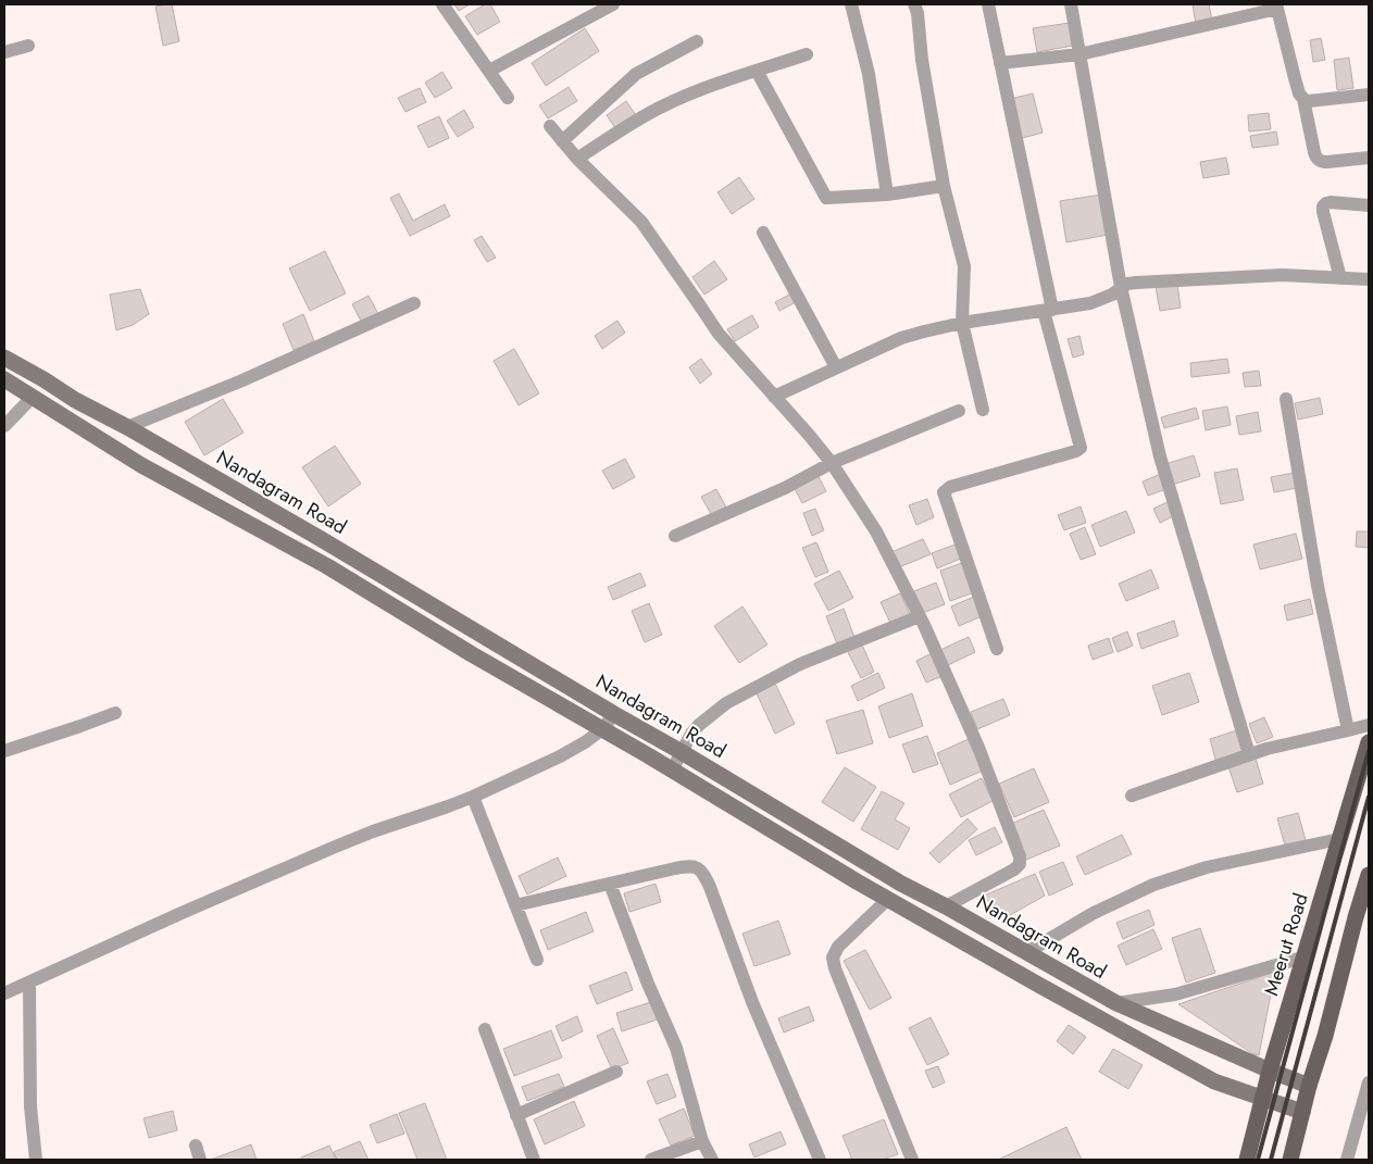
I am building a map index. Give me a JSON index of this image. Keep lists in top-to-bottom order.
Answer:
{
  "streets": {
    "main road": ["Meerut Road"],
    "street": ["Nandagram Road"]
  },
  "crossings": [
    ["Nandagram Road", "Meerut Road"]
  ]
}
